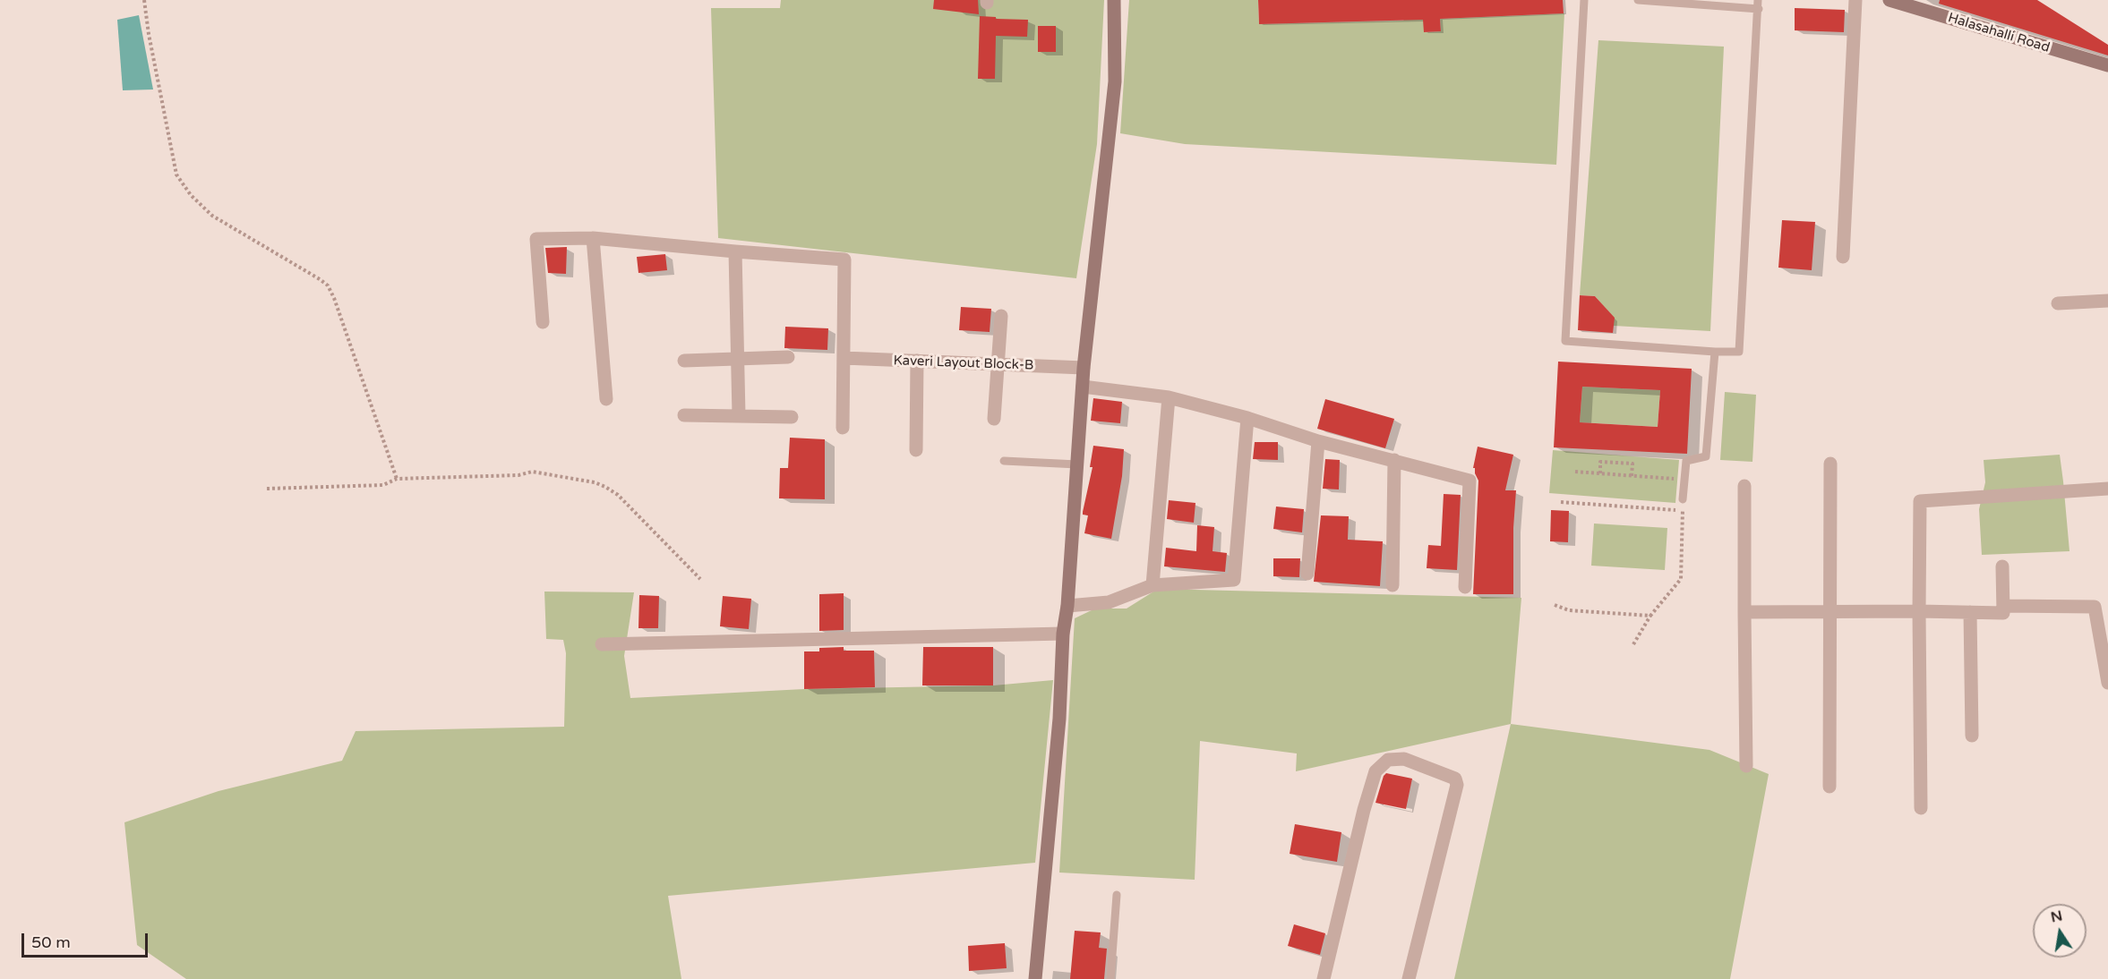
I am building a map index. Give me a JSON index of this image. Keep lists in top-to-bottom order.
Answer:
{
  "streets": {
    "street": ["Halasahalli Road", "Kaveri Layout Block-B"]
  },
  "scale_bar": "50 m",
  "north": "top"
}
